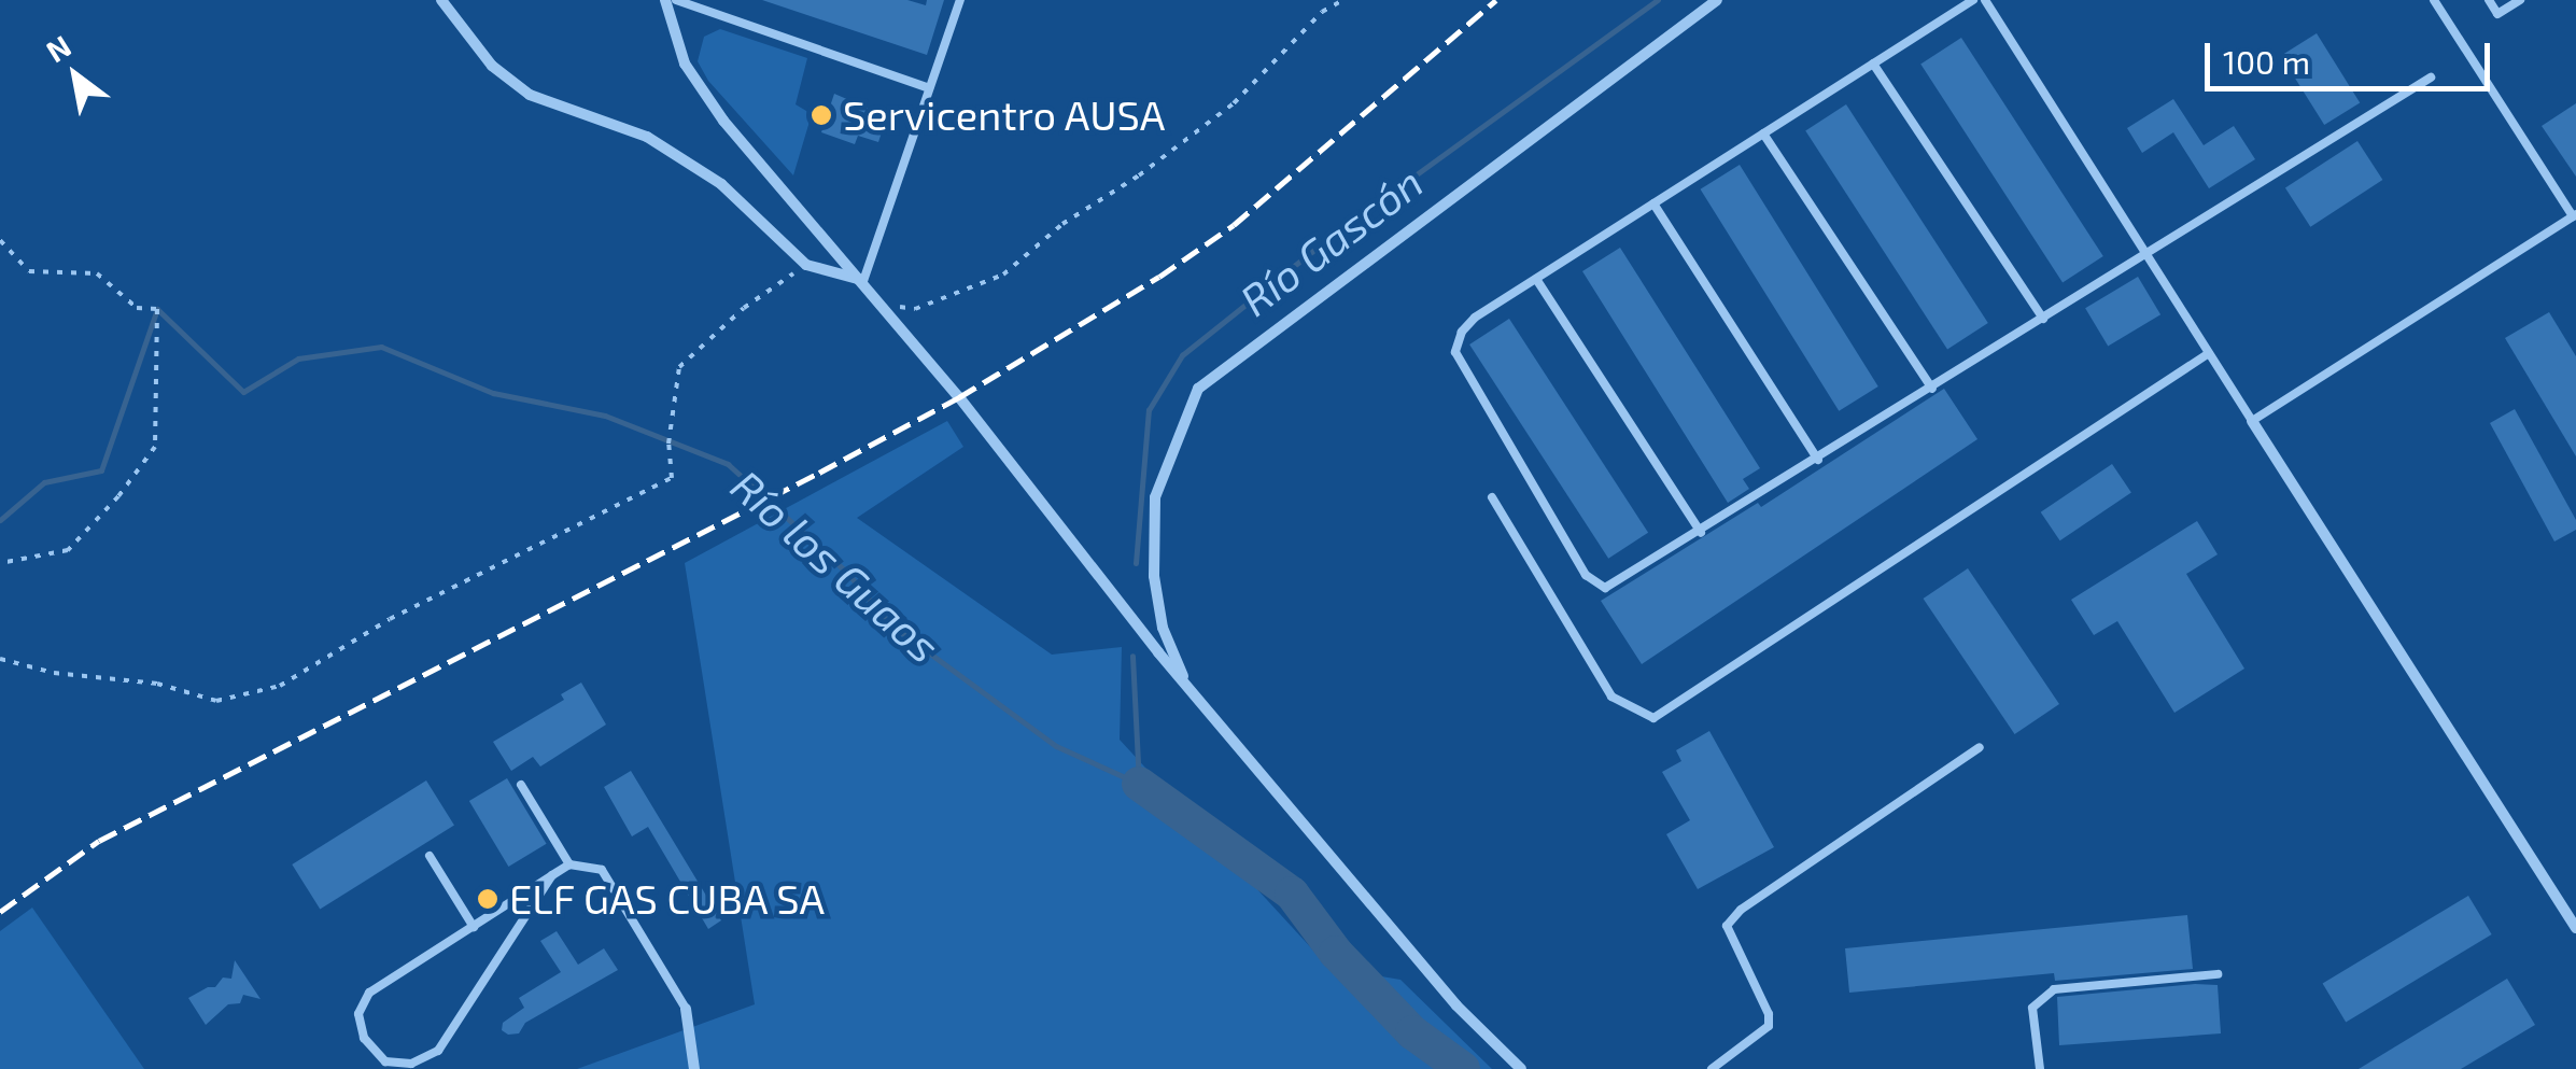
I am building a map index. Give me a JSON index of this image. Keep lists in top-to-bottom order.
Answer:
{
  "water": ["Río Gascón", "Río los Guaos"],
  "places": ["Servicentro AUSA", "ELF GAS CUBA SA"],
  "scale_bar": "100 m",
  "north": "top left"
}
